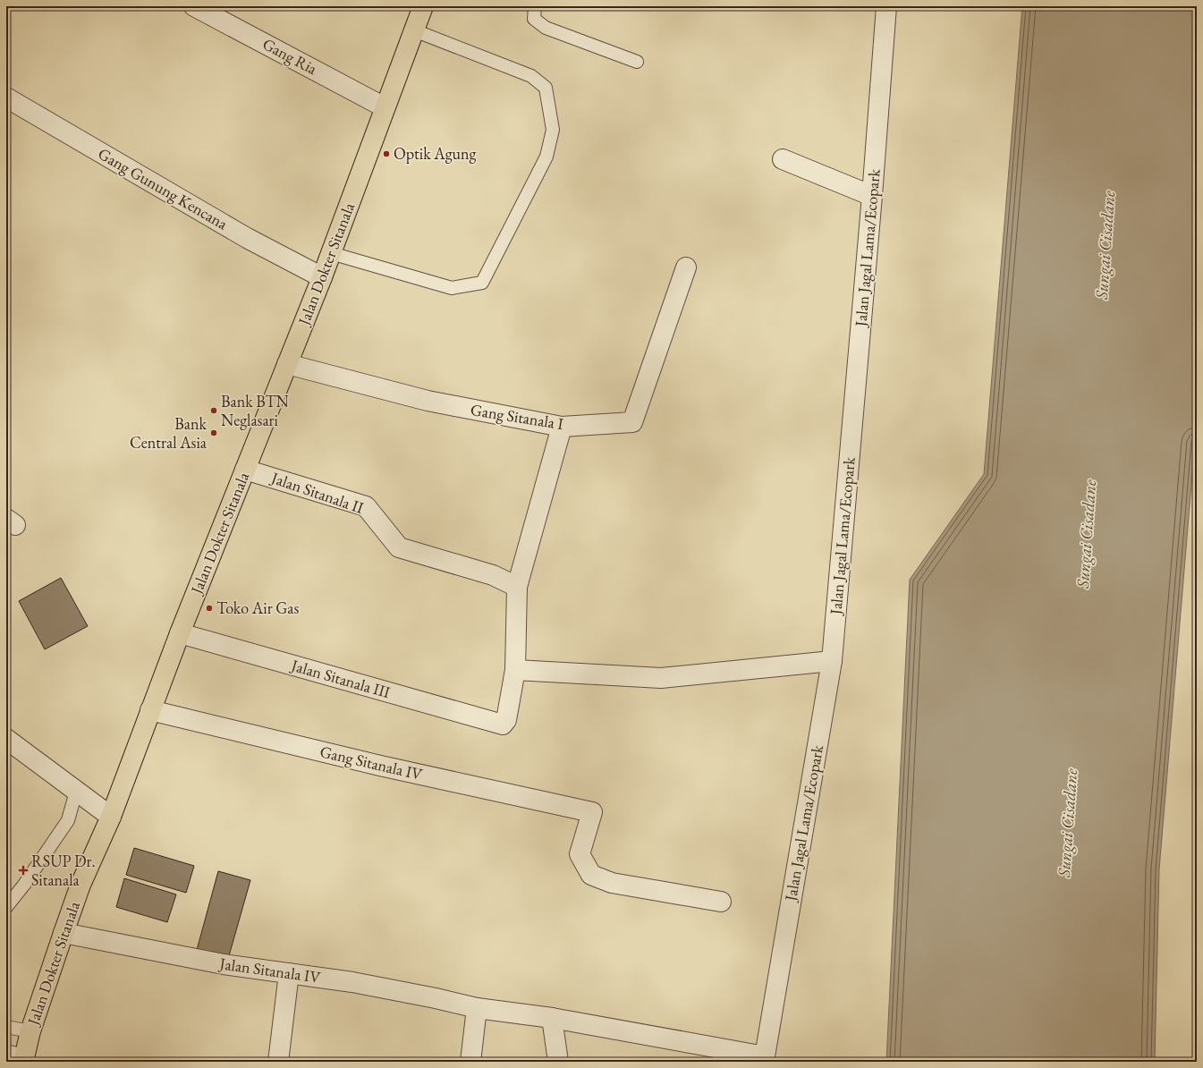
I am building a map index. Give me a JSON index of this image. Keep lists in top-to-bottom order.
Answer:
{
  "streets": {
    "main road": ["Jalan Dokter Sitanala"],
    "street": [
      "Gang Ria",
      "Gang Gunung Kencana",
      "Jalan Jagal Lama/Ecopark",
      "Gang Sitanala I",
      "Jalan Sitanala II",
      "Jalan Sitanala III",
      "Gang Sitanala IV",
      "Jalan Sitanala IV"
    ]
  },
  "crossings": [
    ["Gang Ria", "Jalan Dokter Sitanala"],
    ["Gang Gunung Kencana", "Jalan Dokter Sitanala"],
    ["Jalan Jagal Lama/Ecopark", "Jalan Sitanala IV"],
    ["Jalan Dokter Sitanala", "Gang Sitanala I"],
    ["Jalan Dokter Sitanala", "Jalan Sitanala II"],
    ["Jalan Dokter Sitanala", "Jalan Sitanala III"],
    ["Jalan Dokter Sitanala", "Gang Sitanala IV"],
    ["Jalan Dokter Sitanala", "Jalan Sitanala IV"]
  ],
  "water": ["Sungai Cisadane"],
  "places": {
    "other": [
      "Optik Agung",
      "Bank BTN Neglasari",
      "Bank Central Asia",
      "Toko Air Gas"
    ],
    "health": ["RSUP Dr. Sitanala"]
  }
}
